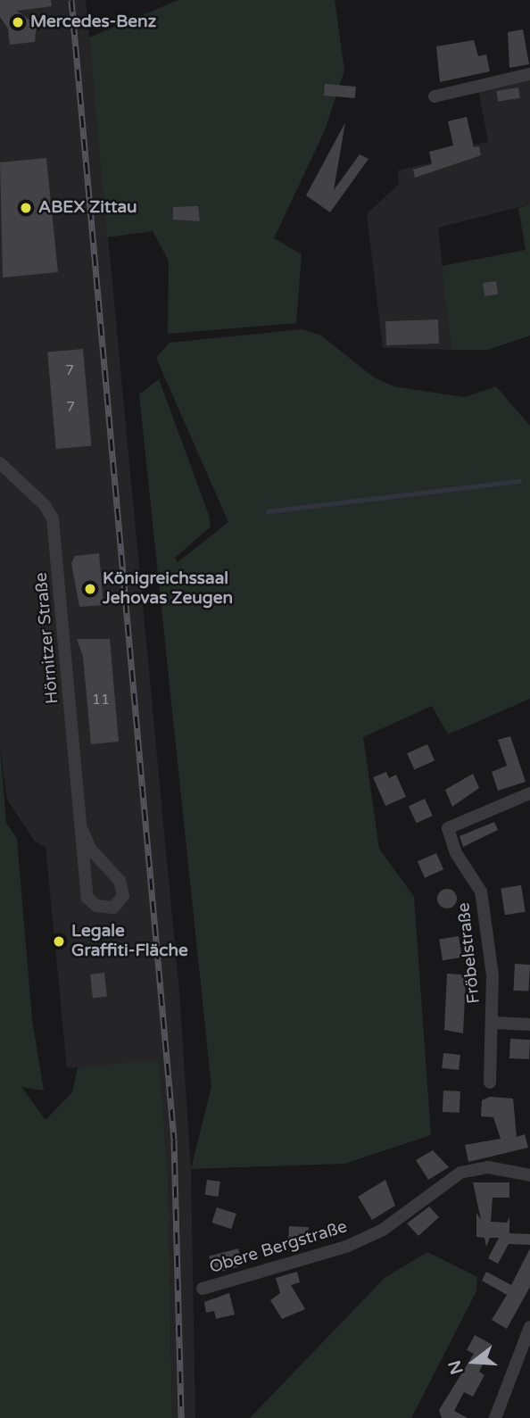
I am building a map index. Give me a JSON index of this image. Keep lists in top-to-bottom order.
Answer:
{
  "streets": {
    "street": ["Hörnitzer Straße", "Fröbelstraße", "Obere Bergstraße"]
  },
  "places": [
    "Mercedes-Benz",
    "ABEX Zittau",
    "Königreichssaal Jehovas Zeugen",
    "Legale Graffiti-Fläche"
  ],
  "house_numbers": ["7", "7", "11"],
  "north": "left"
}
